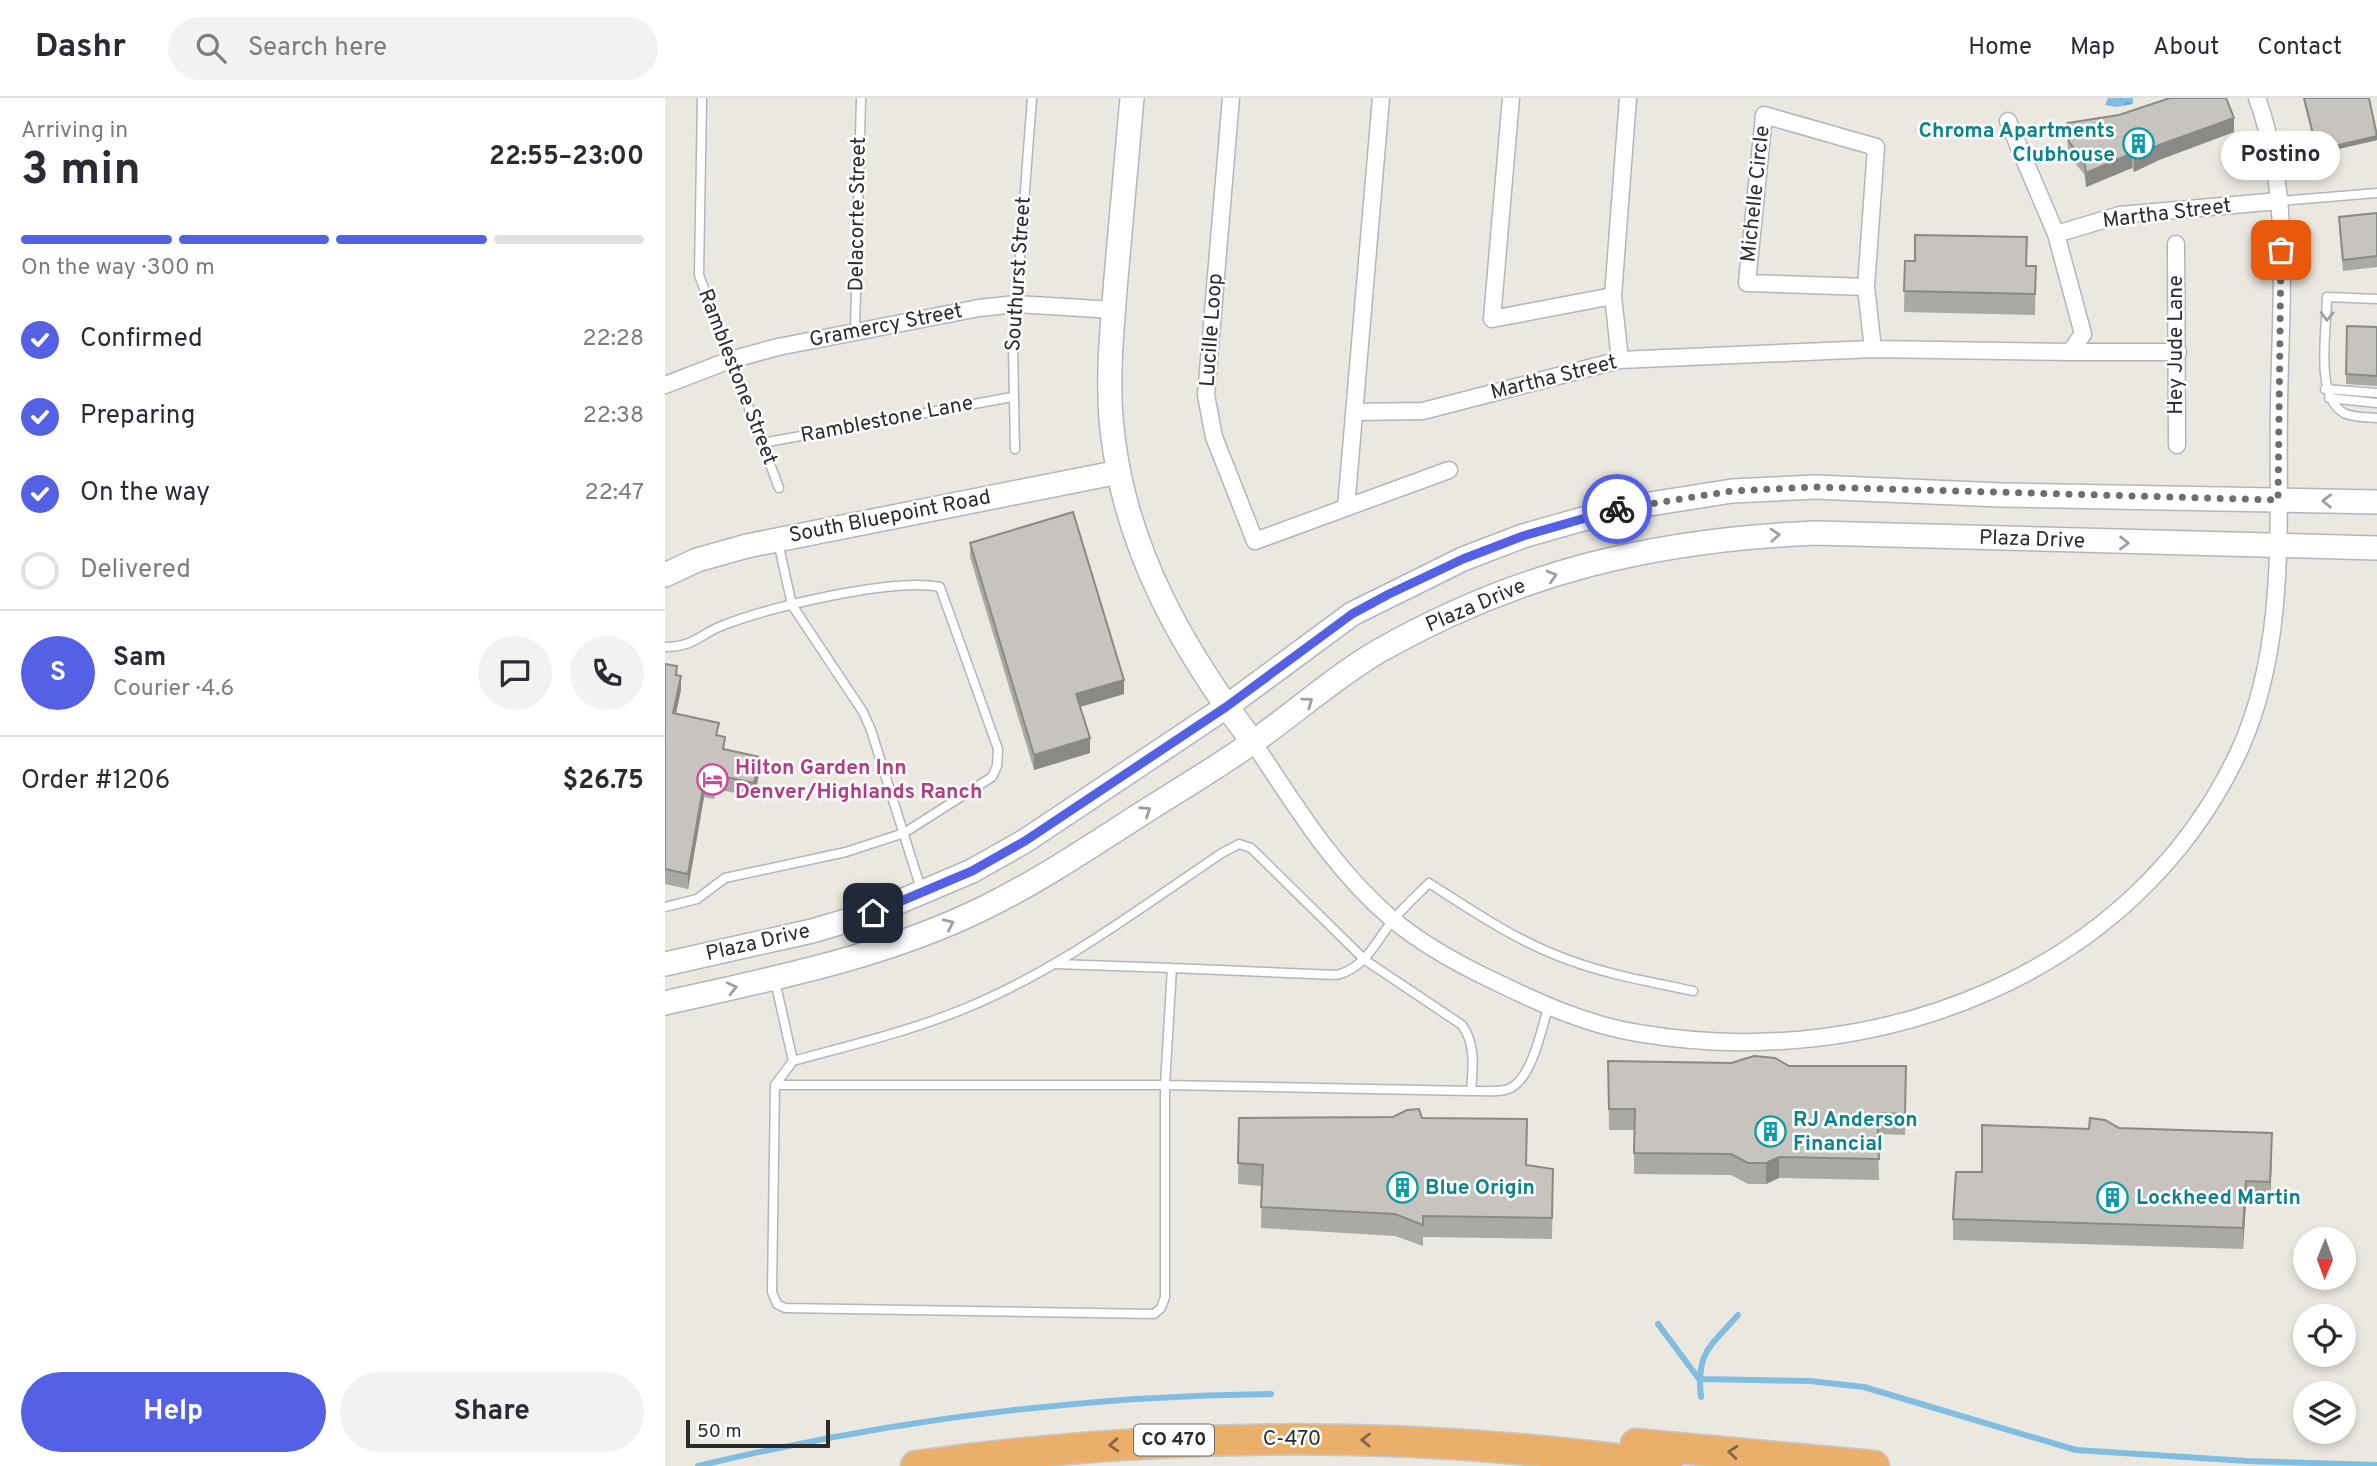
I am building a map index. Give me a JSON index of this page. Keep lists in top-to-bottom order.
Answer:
{
  "streets": {
    "highway": ["C-470", "CO 470"],
    "street": [
      "Michelle Circle",
      "Martha Street",
      "Gramercy Street",
      "Lucille Loop",
      "Hey Jude Lane",
      "South Bluepoint Road",
      "Plaza Drive"
    ],
    "lane": [
      "Delacorte Street",
      "Southurst Street",
      "Ramblestone Street",
      "Ramblestone Lane"
    ]
  },
  "crossings": [
    ["Michelle Circle", "Martha Street"],
    ["Delacorte Street", "Gramercy Street"],
    ["Martha Street", "Hey Jude Lane"],
    ["Southurst Street", "Gramercy Street"],
    ["Southurst Street", "Ramblestone Lane"],
    ["Gramercy Street", "Ramblestone Street"],
    ["Ramblestone Street", "Ramblestone Lane"]
  ],
  "one_way": ["C-470"],
  "places": {
    "building": [
      "Chroma Apartments Clubhouse",
      "RJ Anderson Financial",
      "Blue Origin",
      "Lockheed Martin"
    ],
    "other": ["Postino"],
    "hotel": ["Hilton Garden Inn Denver/Highlands Ranch"]
  },
  "scale_bar": "50 m",
  "north": "bottom",
  "page": {
    "header": "Dashr",
    "search": "Search here",
    "nav": [
      "Home",
      "Map",
      "About",
      "Contact"
    ],
    "heading": ["3 min", "Arriving in", "22:55–23:00"],
    "panel": [
      "Sam",
      "Courier · 4.6",
      "Order #1206",
      "$26.75"
    ],
    "bubble": "Postino",
    "bar": "On the way · 300 m",
    "list": [
      ["Confirmed", "22:28"],
      ["Preparing", "22:38"],
      ["On the way", "22:47"],
      "Delivered"
    ],
    "round": "S",
    "buttons": ["Help", "Share"],
    "scale": "50 m"
  }
}
